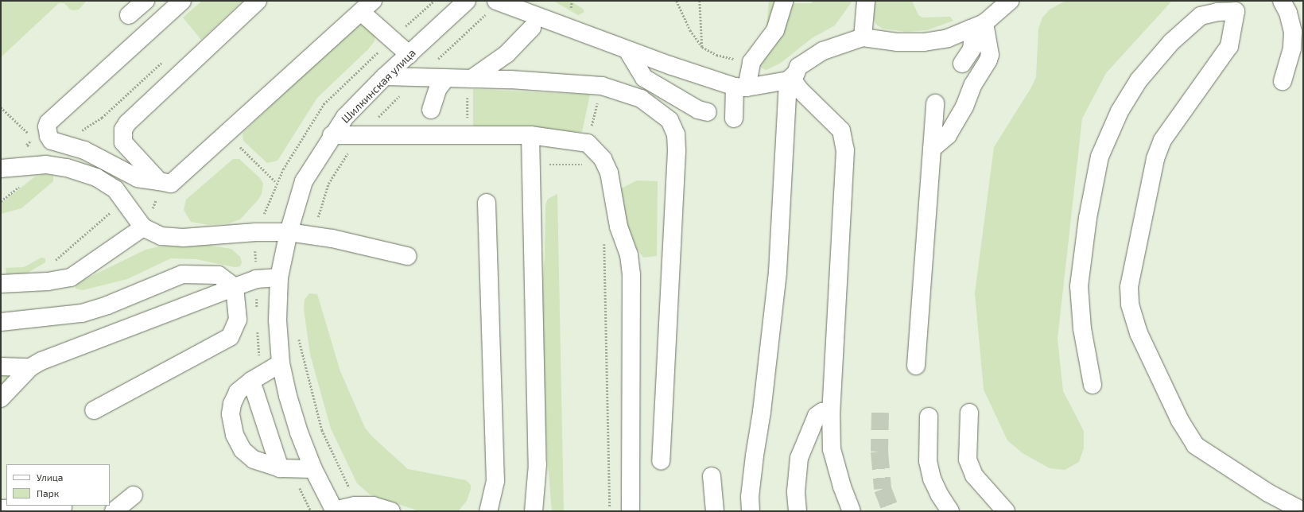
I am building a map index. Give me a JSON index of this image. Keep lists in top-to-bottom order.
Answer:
{
  "streets": {
    "main road": ["Шилкинская улица"]
  },
  "legend": ["Улица", "Парк"]
}
